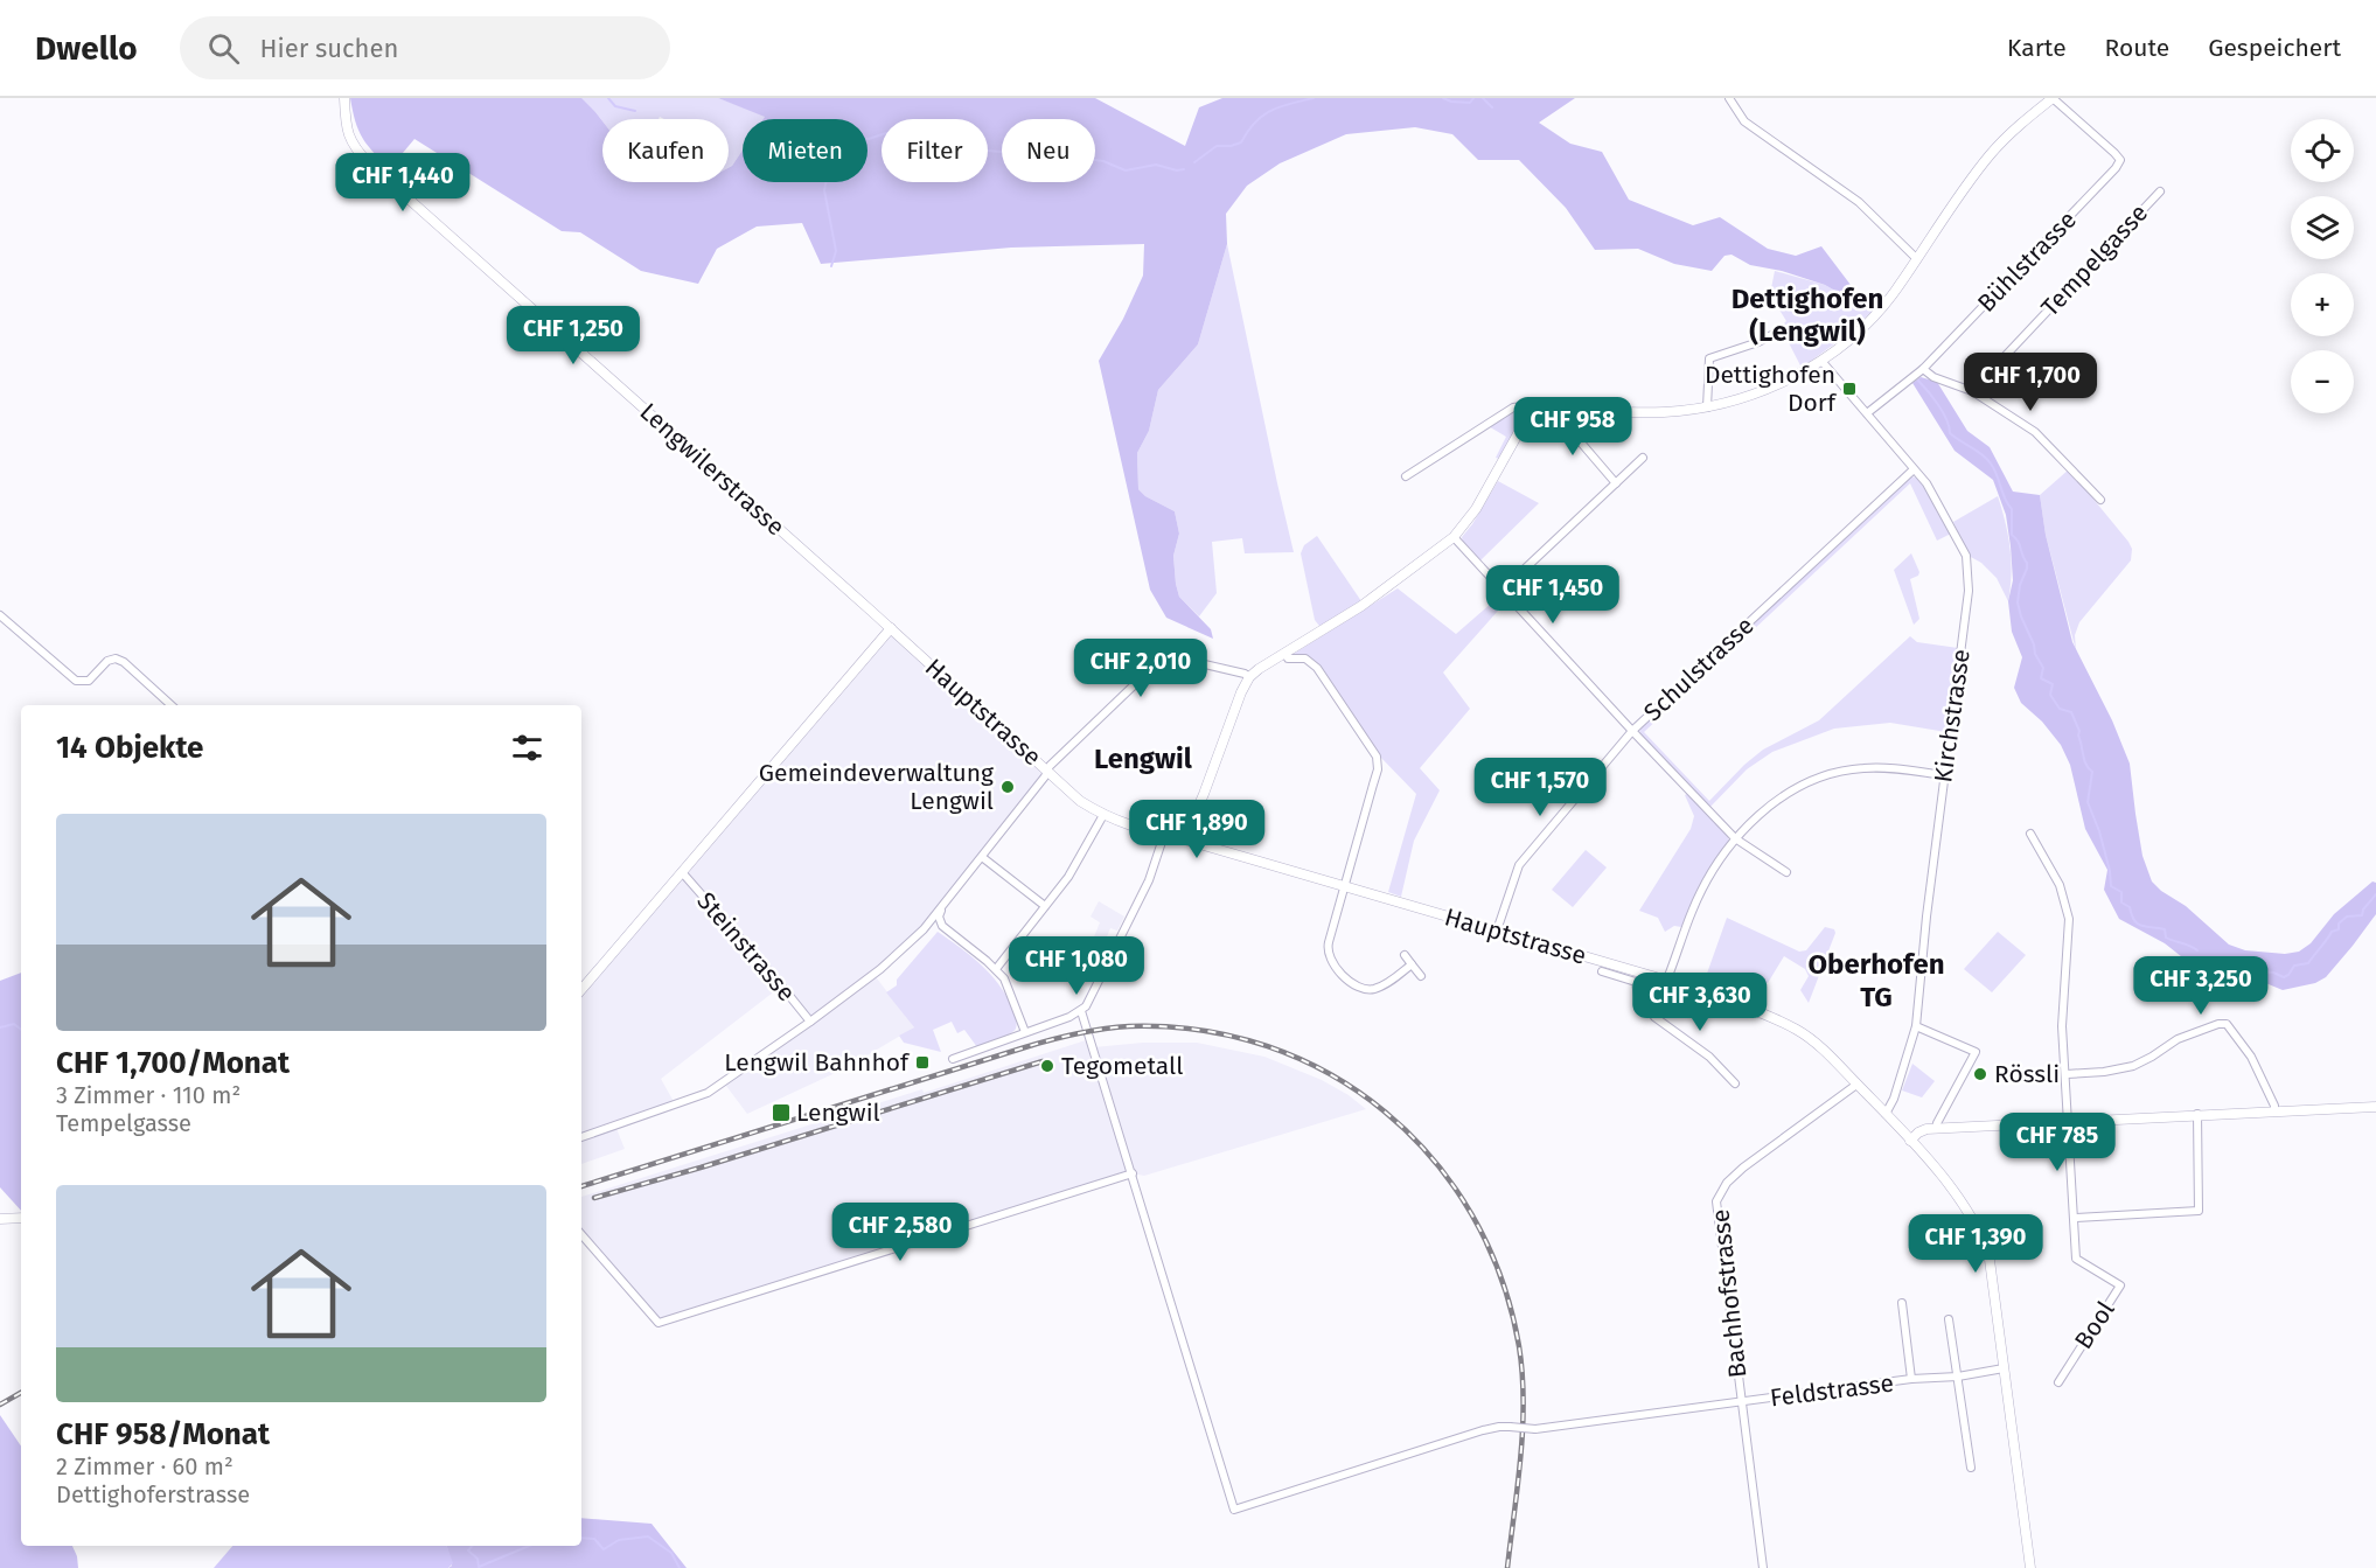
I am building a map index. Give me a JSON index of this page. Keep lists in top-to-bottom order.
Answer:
{
  "streets": {
    "street": [
      "Tempelgasse",
      "Bühlstrasse",
      "Lengwilerstrasse",
      "Schulstrasse",
      "Hauptstrasse",
      "Kirchstrasse",
      "Steinstrasse",
      "Bachhofstrasse",
      "Bool",
      "Feldstrasse"
    ]
  },
  "crossings": [
    ["Bühlstrasse", "Kirchstrasse"],
    ["Lengwilerstrasse", "Hauptstrasse"],
    ["Schulstrasse", "Hauptstrasse"],
    ["Schulstrasse", "Kirchstrasse"],
    ["Hauptstrasse", "Kirchstrasse"],
    ["Hauptstrasse", "Steinstrasse"],
    ["Hauptstrasse", "Bachhofstrasse"],
    ["Hauptstrasse", "Feldstrasse"],
    ["Bachhofstrasse", "Feldstrasse"]
  ],
  "districts": ["Dettighofen (Lengwil)", "Lengwil", "Oberhofen TG"],
  "places": {
    "transit": ["Dettighofen Dorf", "Lengwil Bahnhof", "Lengwil"],
    "other": ["Gemeindeverwaltung Lengwil", "Tegometall", "Rössli"]
  },
  "page": {
    "header": "Dwello",
    "search": "Hier suchen",
    "nav": ["Karte", "Route", "Gespeichert"],
    "map_buttons": ["+", "−"],
    "chip": [
      "Kaufen",
      "Mieten",
      "Filter",
      "Neu"
    ],
    "price": [
      "CHF 1,440",
      "CHF 1,250",
      "CHF 1,700",
      "CHF 958",
      "CHF 1,450",
      "CHF 2,010",
      "CHF 1,570",
      "CHF 1,890",
      "CHF 1,080",
      "CHF 3,250",
      "CHF 3,630",
      "CHF 785",
      "CHF 2,580",
      "CHF 1,390"
    ],
    "heading": "14 Objekte",
    "list": [
      {
        "name": "CHF 1,700/Monat",
        "note": "3 Zimmer · 110 m² · Tempelgasse"
      },
      {
        "name": "CHF 958/Monat",
        "note": "2 Zimmer · 60 m² · Dettighoferstrasse"
      }
    ]
  }
}
